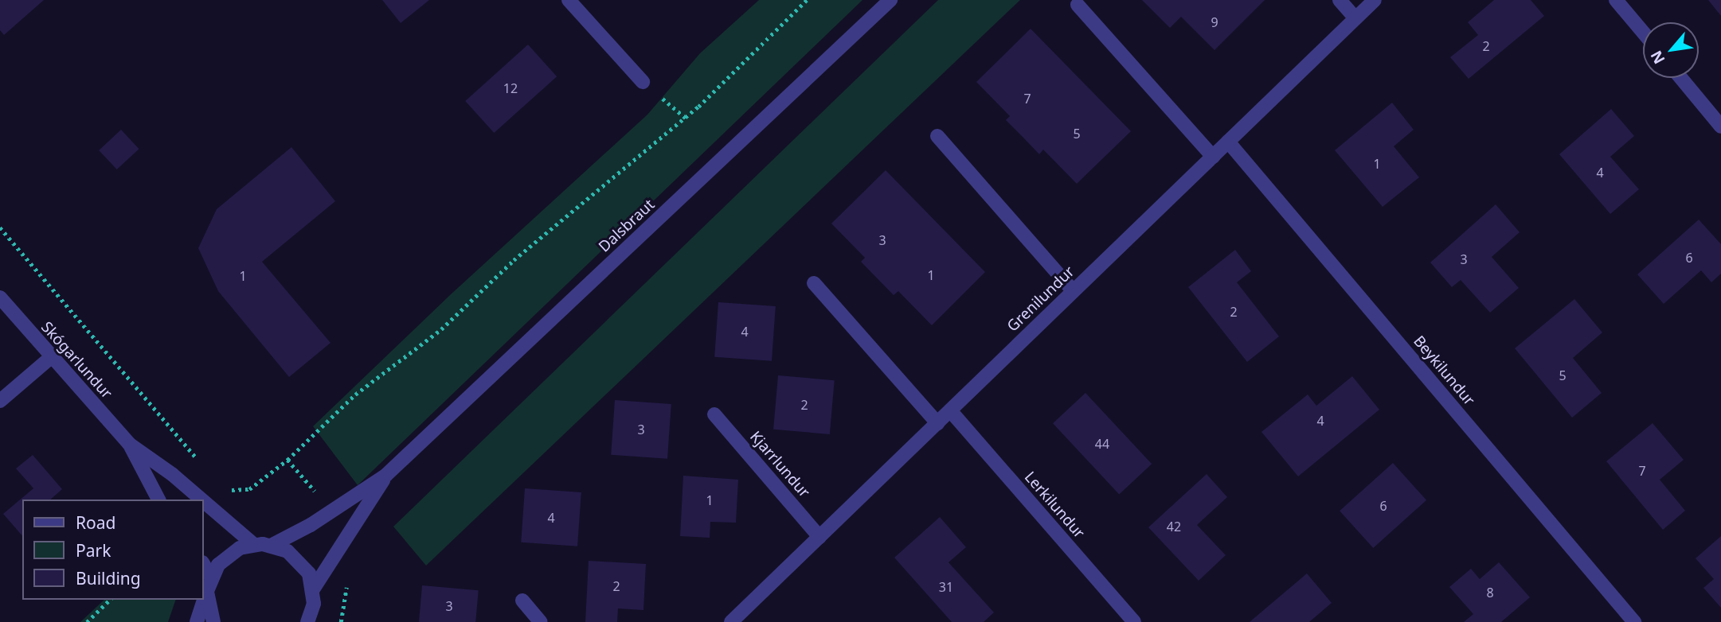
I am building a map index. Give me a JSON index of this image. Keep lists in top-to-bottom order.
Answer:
{
  "streets": {
    "street": [
      "Dalsbraut",
      "Grenilundur",
      "Skógarlundur",
      "Beykilundur",
      "Kjarrlundur",
      "Lerkilundur"
    ]
  },
  "crossings": [
    ["Grenilundur", "Beykilundur"],
    ["Grenilundur", "Kjarrlundur"],
    ["Grenilundur", "Lerkilundur"]
  ],
  "house_numbers": [
    "9",
    "2",
    "12",
    "7",
    "5",
    "1",
    "4",
    "3",
    "6",
    "3",
    "1",
    "1",
    "2",
    "4",
    "5",
    "2",
    "4",
    "3",
    "44",
    "7",
    "1",
    "6",
    "4",
    "42",
    "2",
    "31",
    "8",
    "3"
  ],
  "legend": ["Road", "Park", "Building"],
  "north": "bottom left"
}
